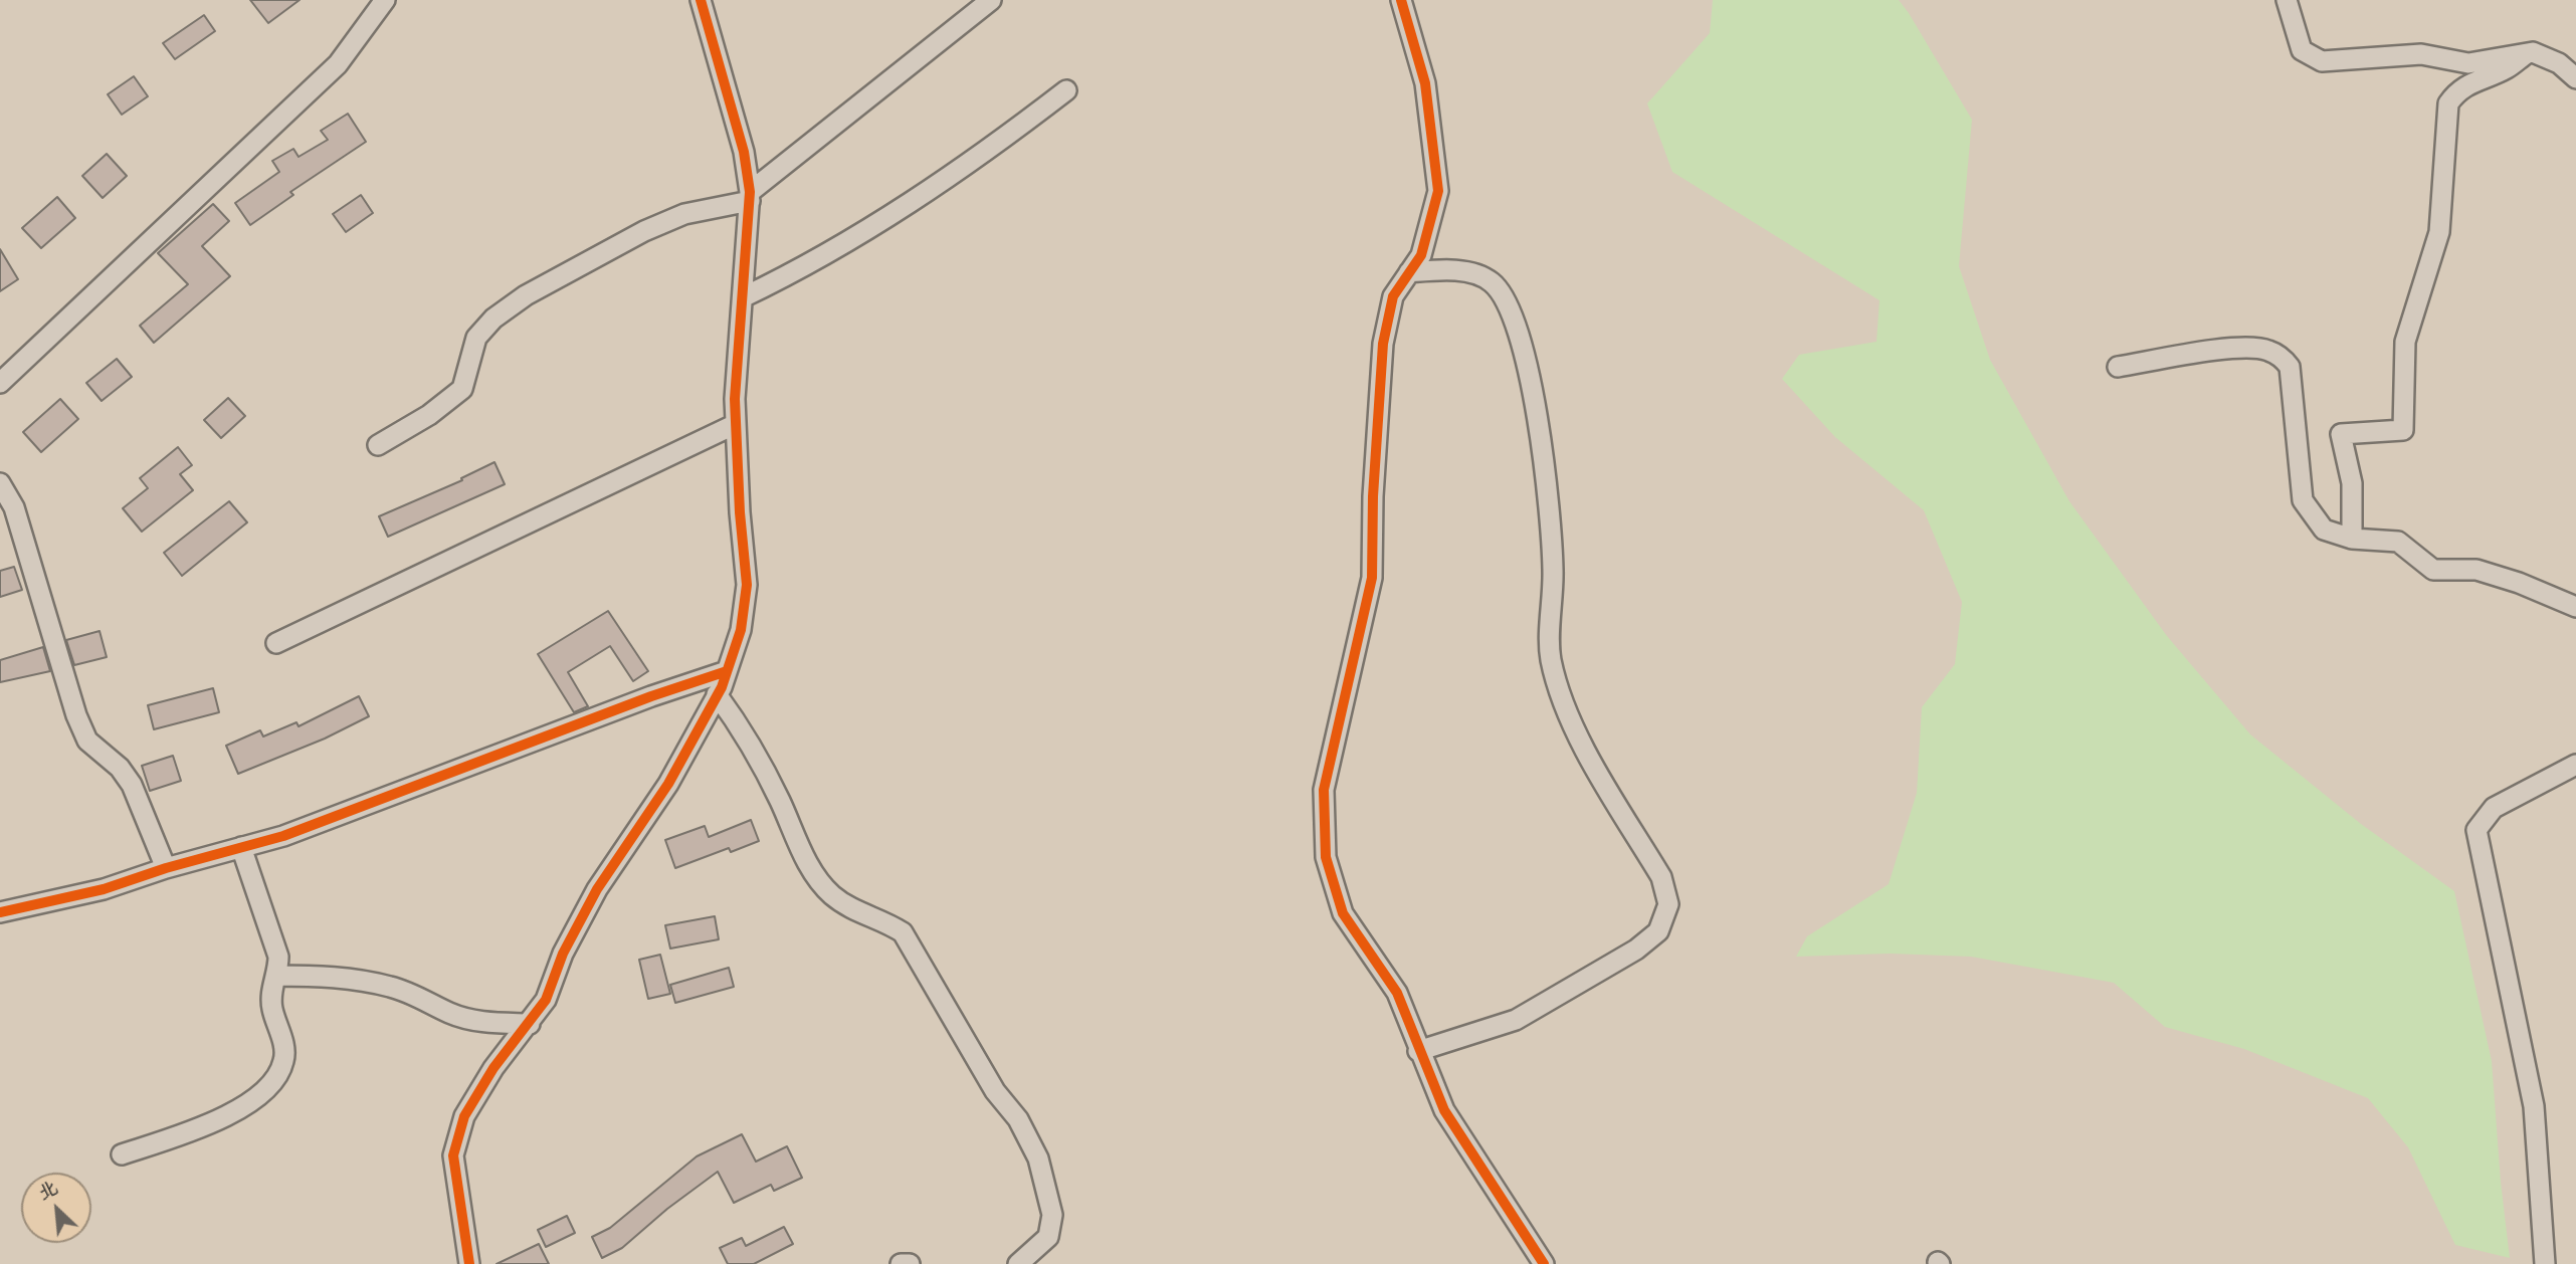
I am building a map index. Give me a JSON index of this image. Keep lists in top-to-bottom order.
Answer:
{
  "north": "top left"
}
